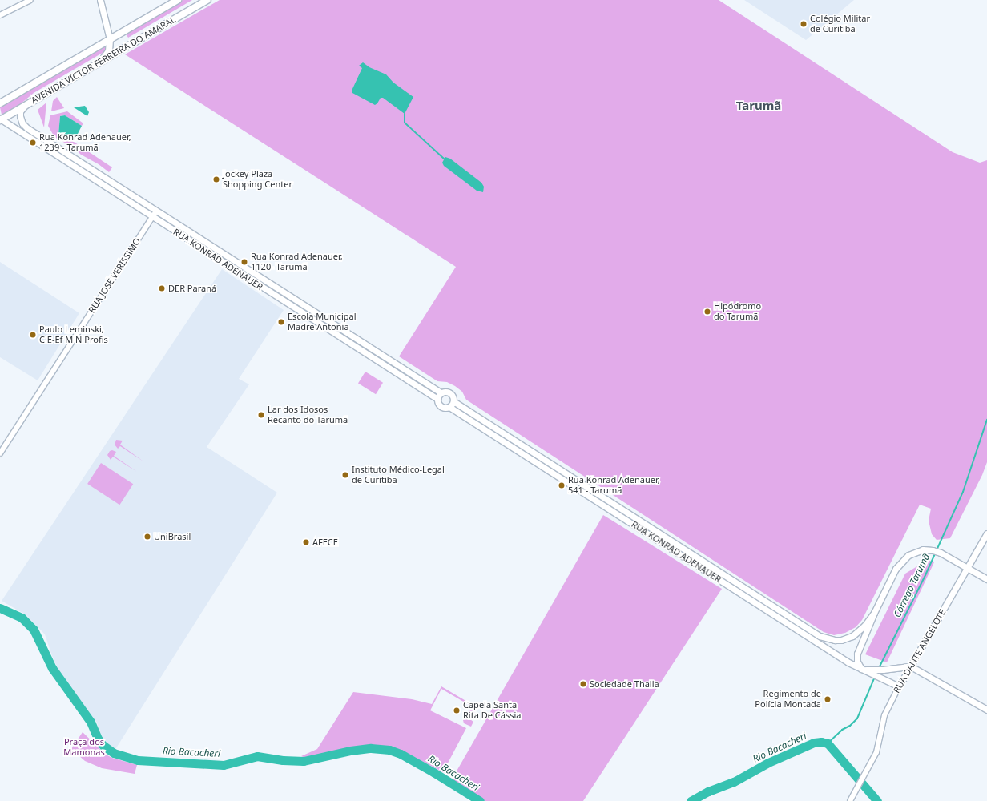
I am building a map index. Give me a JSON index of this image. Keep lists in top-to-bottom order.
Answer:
{
  "streets": {
    "highway": ["AVENIDA VICTOR FERREIRA DO AMARAL"],
    "main road": ["RUA KONRAD ADENAUER", "RUA DANTE ANGELOTE"],
    "street": ["RUA JOSÉ VERÍSSIMO"]
  },
  "crossings": [
    ["AVENIDA VICTOR FERREIRA DO AMARAL", "RUA KONRAD ADENAUER"],
    ["RUA KONRAD ADENAUER", "RUA JOSÉ VERÍSSIMO"],
    ["RUA KONRAD ADENAUER", "RUA DANTE ANGELOTE"]
  ],
  "districts": ["Tarumã"],
  "water": ["Córrego Tarumã", "Rio Bacacheri"],
  "parks": ["Praça dos Mamonas"],
  "places": [
    "Colégio Militar de Curitiba",
    "Rua Konrad Adenauer, 1239 - Tarumã",
    "Jockey Plaza Shopping Center",
    "Rua Konrad Adenauer, 1120- Tarumã",
    "DER Paraná",
    "Hipódromo do Tarumã",
    "Escola Municipal Madre Antonia",
    "Paulo Leminski, C E-Ef M N Profis",
    "Lar dos Idosos Recanto do Tarumã",
    "Instituto Médico-Legal de Curitiba",
    "Rua Konrad Adenauer, 541 - Tarumã",
    "UniBrasil",
    "AFECE",
    "Sociedade Thalia",
    "Regimento de Polícia Montada",
    "Capela Santa Rita De Cássia"
  ]
}
